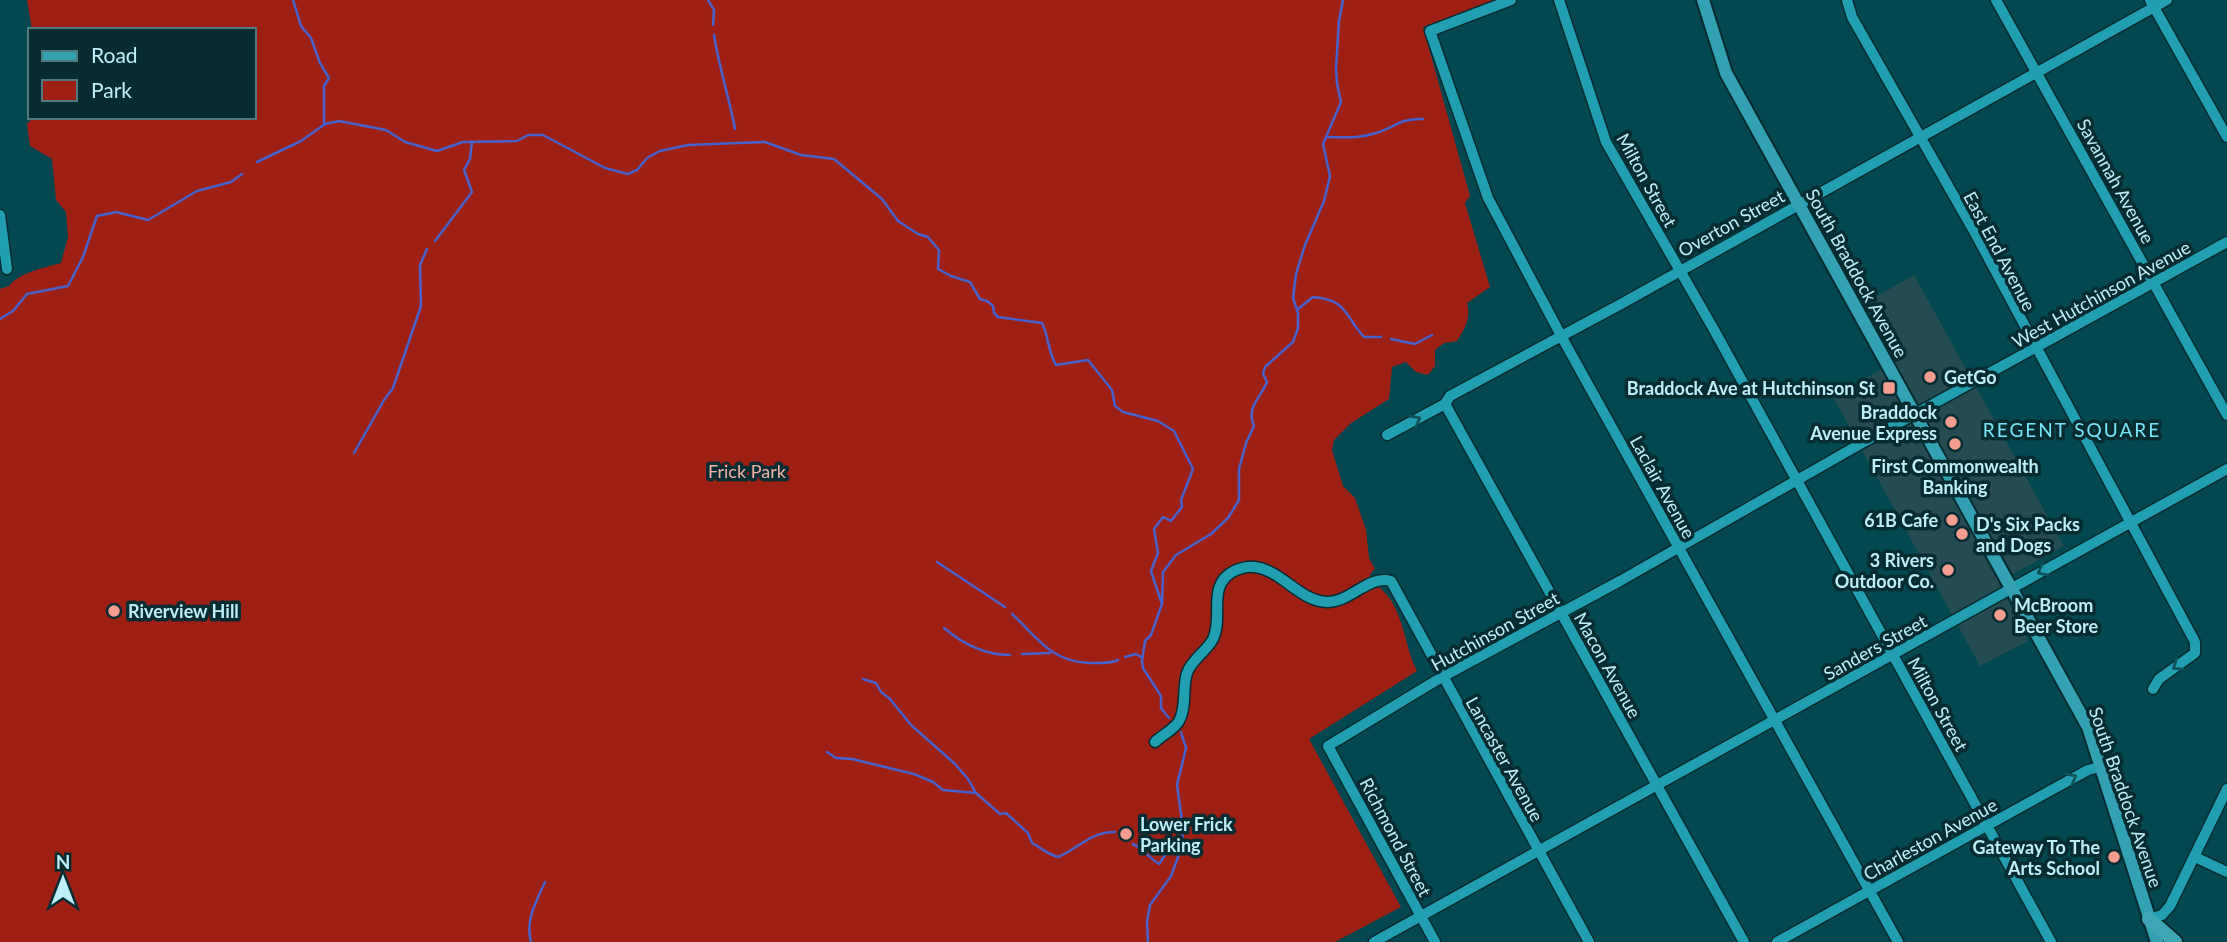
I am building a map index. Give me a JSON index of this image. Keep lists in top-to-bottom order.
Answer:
{
  "streets": {
    "main road": ["South Braddock Avenue"],
    "street": [
      "Milton Street",
      "Savannah Avenue",
      "Overton Street",
      "East End Avenue",
      "West Hutchinson Avenue",
      "Laclair Avenue",
      "Hutchinson Street",
      "Sanders Street",
      "Macon Avenue",
      "Lancaster Avenue",
      "Richmond Street",
      "Charleston Avenue"
    ]
  },
  "crossings": [
    ["Milton Street", "Overton Street"],
    ["Milton Street", "West Hutchinson Avenue"],
    ["Milton Street", "Hutchinson Street"],
    ["Milton Street", "Sanders Street"],
    ["Milton Street", "Charleston Avenue"],
    ["Savannah Avenue", "Overton Street"],
    ["Savannah Avenue", "West Hutchinson Avenue"],
    ["Overton Street", "East End Avenue"],
    ["Overton Street", "South Braddock Avenue"],
    ["Overton Street", "Laclair Avenue"],
    ["Overton Street", "Macon Avenue"],
    ["East End Avenue", "West Hutchinson Avenue"],
    ["East End Avenue", "Sanders Street"],
    ["South Braddock Avenue", "West Hutchinson Avenue"],
    ["South Braddock Avenue", "Sanders Street"],
    ["South Braddock Avenue", "Charleston Avenue"],
    ["West Hutchinson Avenue", "Hutchinson Street"],
    ["Laclair Avenue", "Hutchinson Street"],
    ["Laclair Avenue", "Sanders Street"],
    ["Laclair Avenue", "Charleston Avenue"],
    ["Hutchinson Street", "Macon Avenue"],
    ["Hutchinson Street", "Lancaster Avenue"],
    ["Hutchinson Street", "Richmond Street"],
    ["Sanders Street", "Macon Avenue"],
    ["Sanders Street", "Lancaster Avenue"],
    ["Sanders Street", "Richmond Street"]
  ],
  "districts": ["REGENT SQUARE"],
  "parks": ["Frick Park"],
  "places": {
    "other": [
      "GetGo",
      "Braddock Avenue Express",
      "First Commonwealth Banking",
      "61B Cafe",
      "D's Six Packs and Dogs",
      "3 Rivers Outdoor Co.",
      "Riverview Hill",
      "McBroom Beer Store",
      "Lower Frick Parking",
      "Gateway To The Arts School"
    ],
    "transit": ["Braddock Ave at Hutchinson St"]
  },
  "legend": ["Road", "Park"],
  "north": "top"
}
